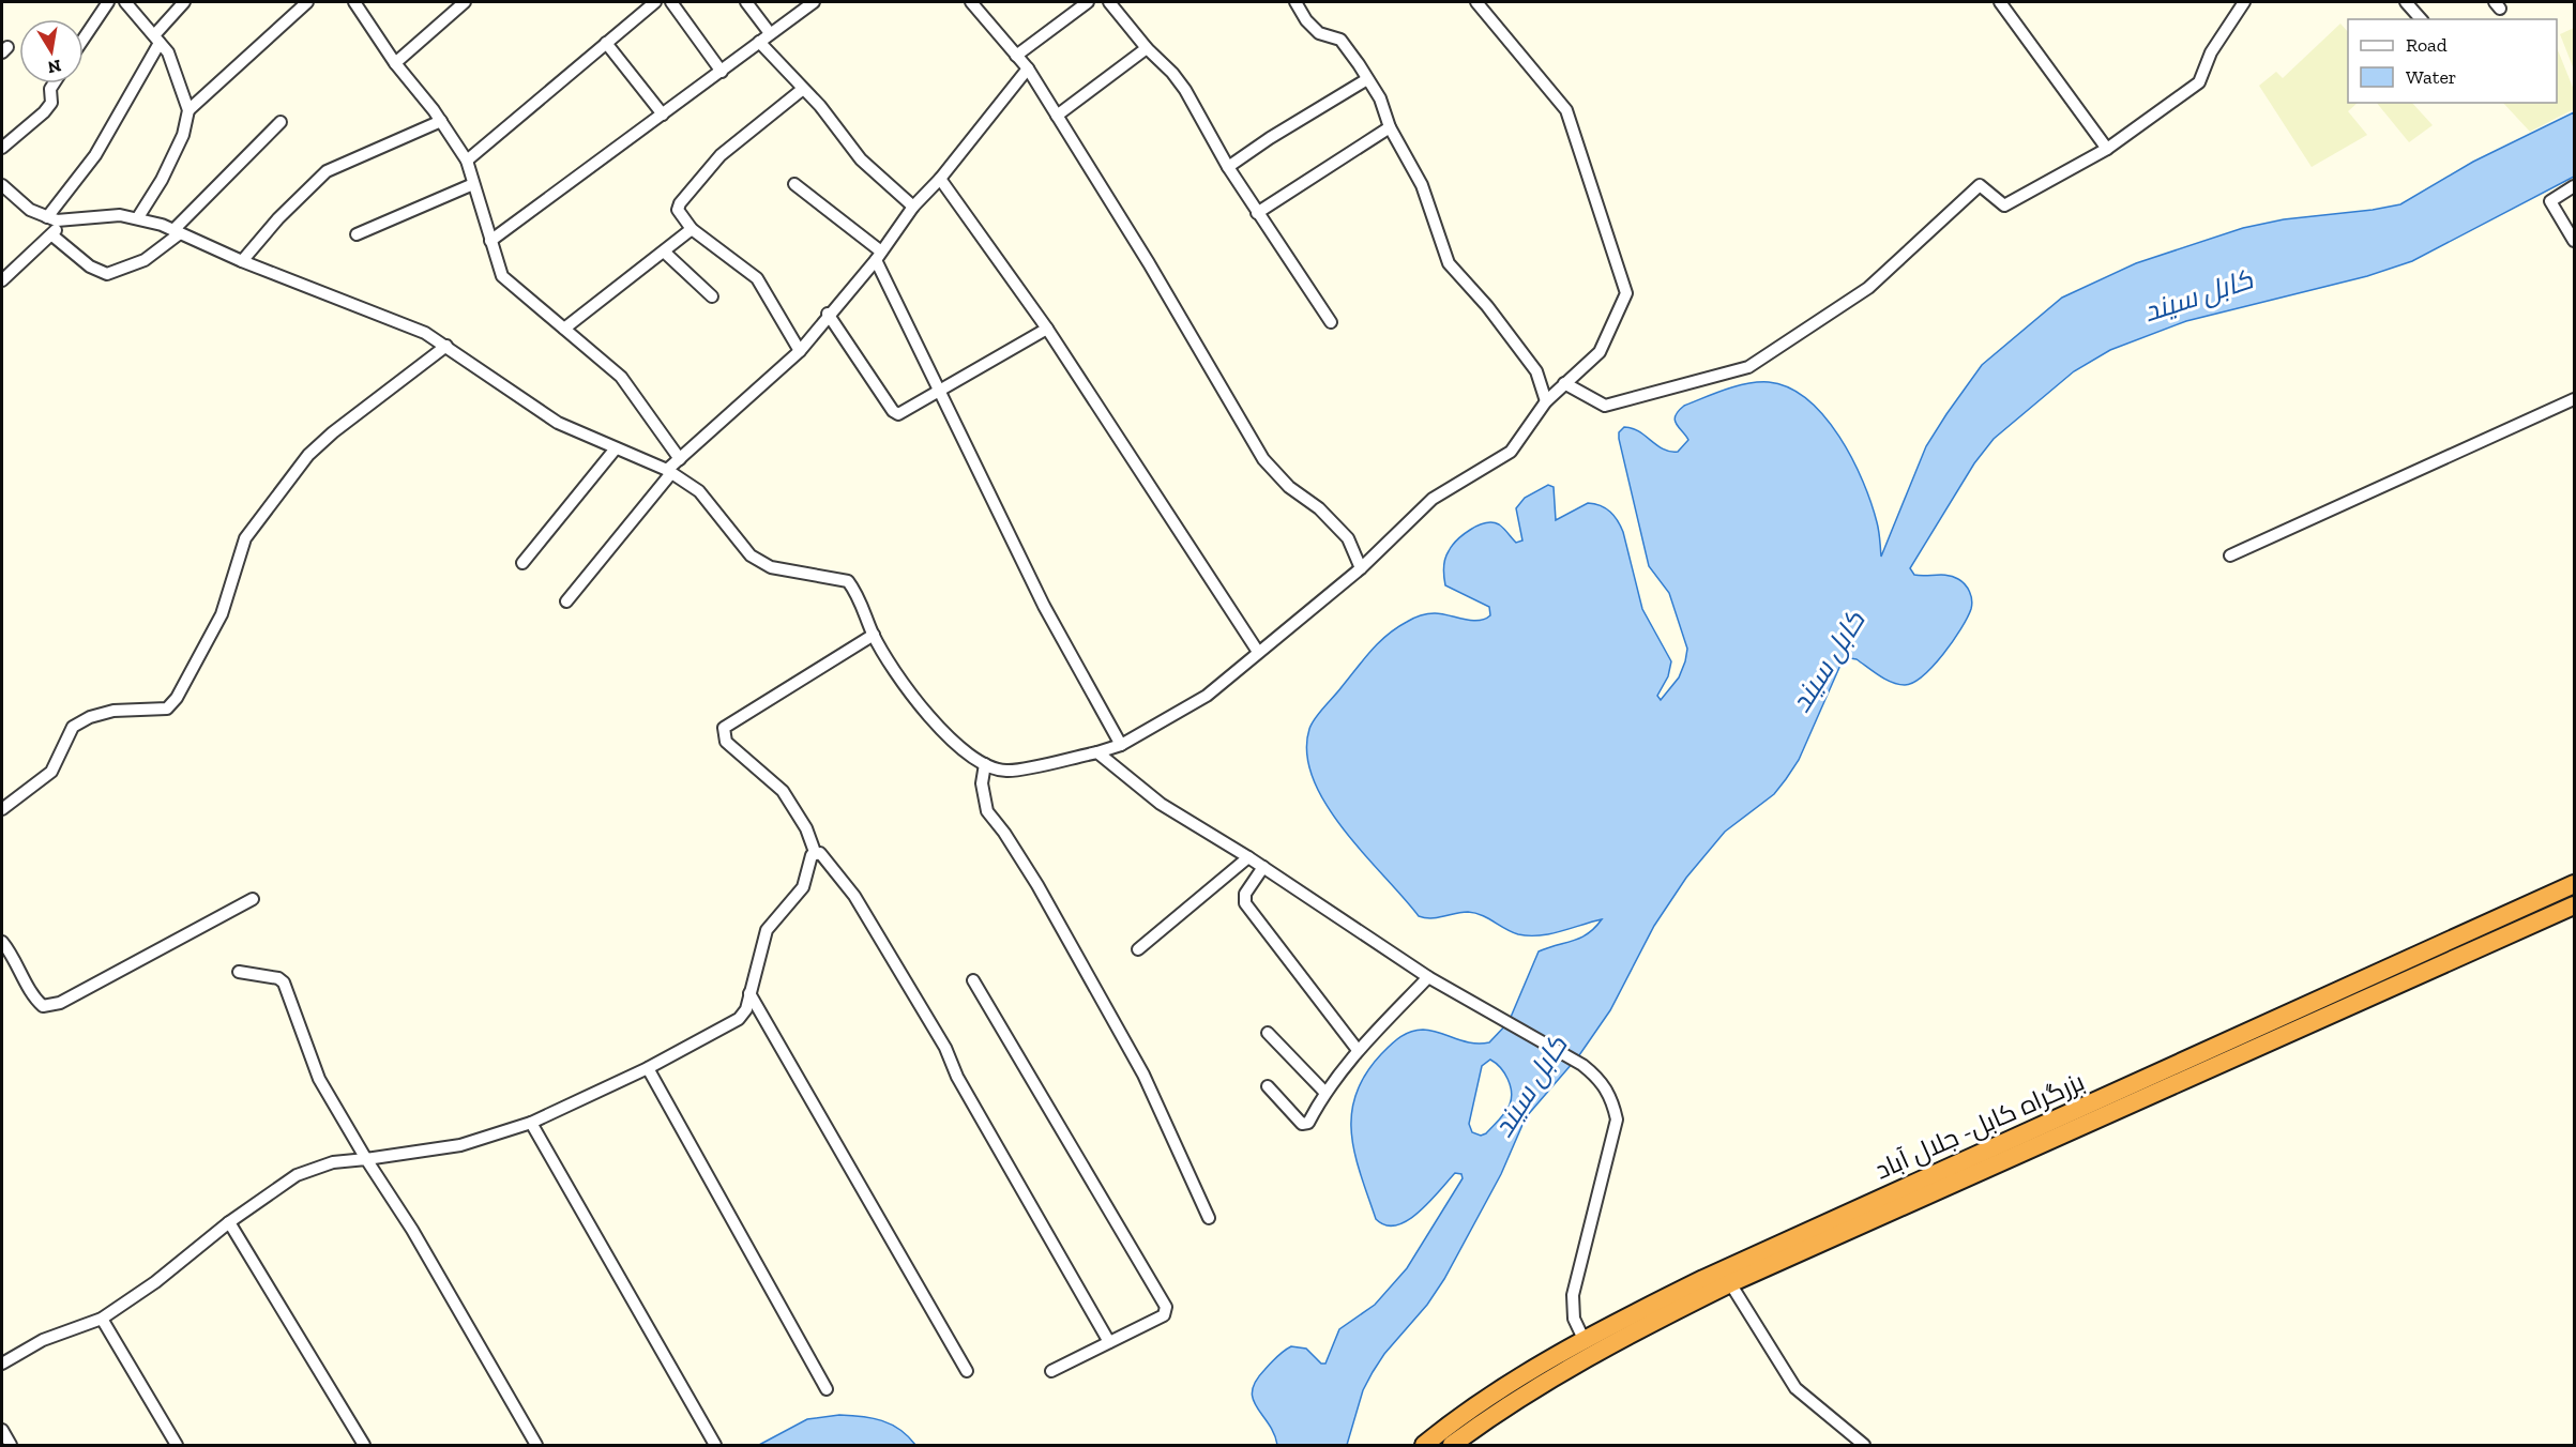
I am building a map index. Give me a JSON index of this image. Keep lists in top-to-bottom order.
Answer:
{
  "streets": {
    "highway": ["بزرگراه کابل- جلال آباد"]
  },
  "water": ["کابل سيند"],
  "legend": ["Road", "Water"],
  "north": "bottom"
}
